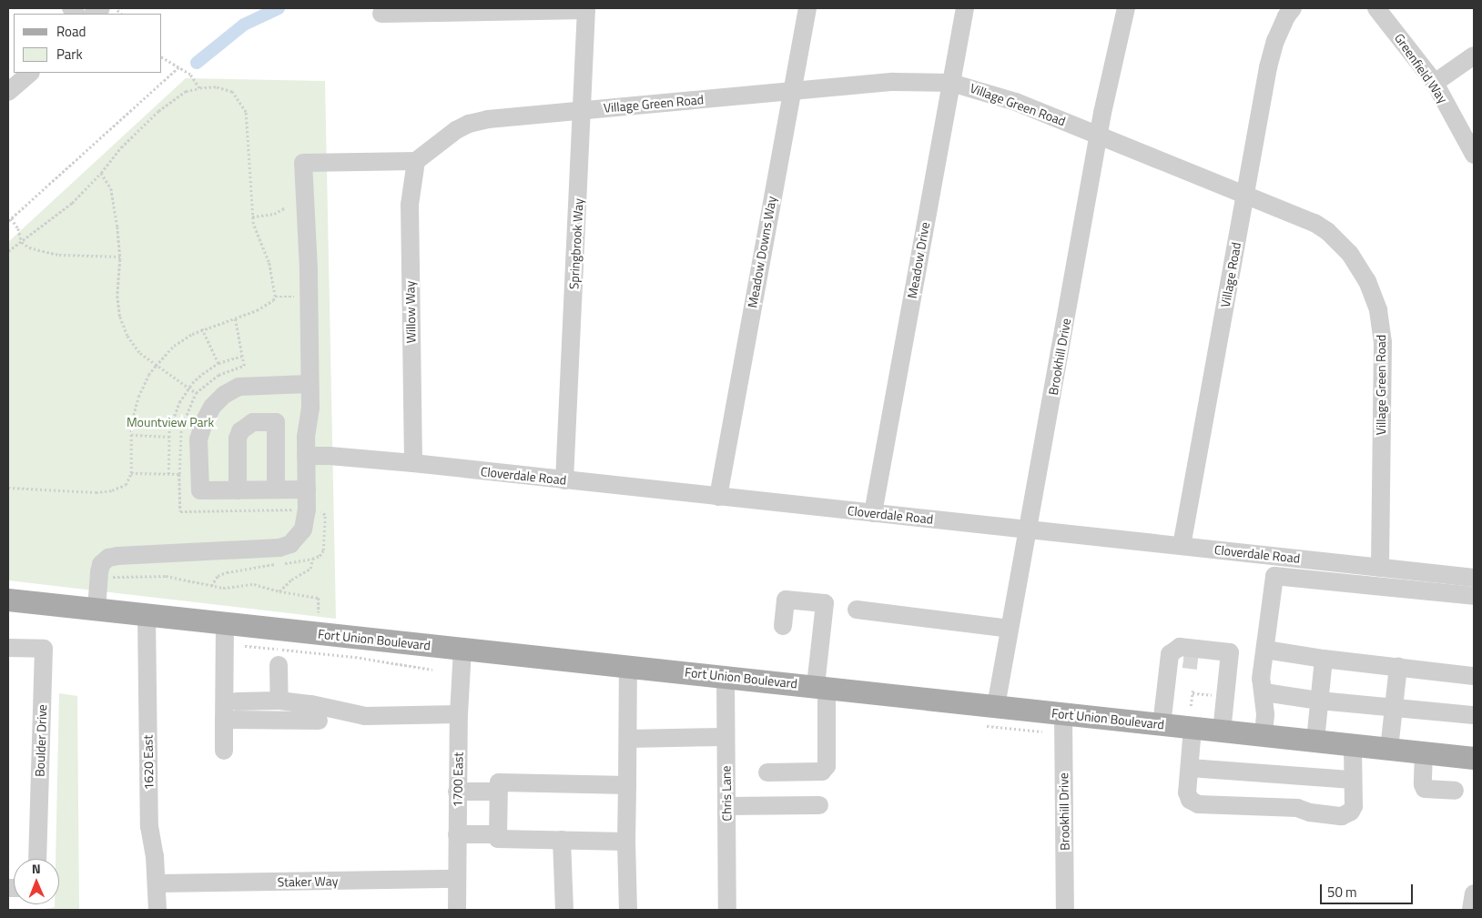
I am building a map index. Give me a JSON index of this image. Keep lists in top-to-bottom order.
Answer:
{
  "streets": {
    "main road": ["Fort Union Boulevard"],
    "street": [
      "Greenfield Way",
      "Village Green Road",
      "Springbrook Way",
      "Meadow Downs Way",
      "Meadow Drive",
      "Village Road",
      "Willow Way",
      "Brookhill Drive",
      "Cloverdale Road",
      "Boulder Drive",
      "1620 East",
      "1700 East",
      "Chris Lane",
      "Staker Way"
    ]
  },
  "crossings": [
    ["Village Green Road", "Springbrook Way"],
    ["Village Green Road", "Meadow Downs Way"],
    ["Village Green Road", "Meadow Drive"],
    ["Village Green Road", "Village Road"],
    ["Village Green Road", "Willow Way"],
    ["Village Green Road", "Brookhill Drive"],
    ["Village Green Road", "Cloverdale Road"],
    ["Springbrook Way", "Cloverdale Road"],
    ["Meadow Downs Way", "Cloverdale Road"],
    ["Meadow Drive", "Cloverdale Road"],
    ["Village Road", "Cloverdale Road"],
    ["Willow Way", "Cloverdale Road"],
    ["Brookhill Drive", "Cloverdale Road"],
    ["Brookhill Drive", "Fort Union Boulevard"],
    ["Fort Union Boulevard", "1620 East"],
    ["Fort Union Boulevard", "1700 East"],
    ["Fort Union Boulevard", "Chris Lane"],
    ["1620 East", "Staker Way"],
    ["1700 East", "Staker Way"]
  ],
  "parks": ["Mountview Park"],
  "legend": ["Road", "Park"],
  "scale_bar": "50 m",
  "north": "top"
}
